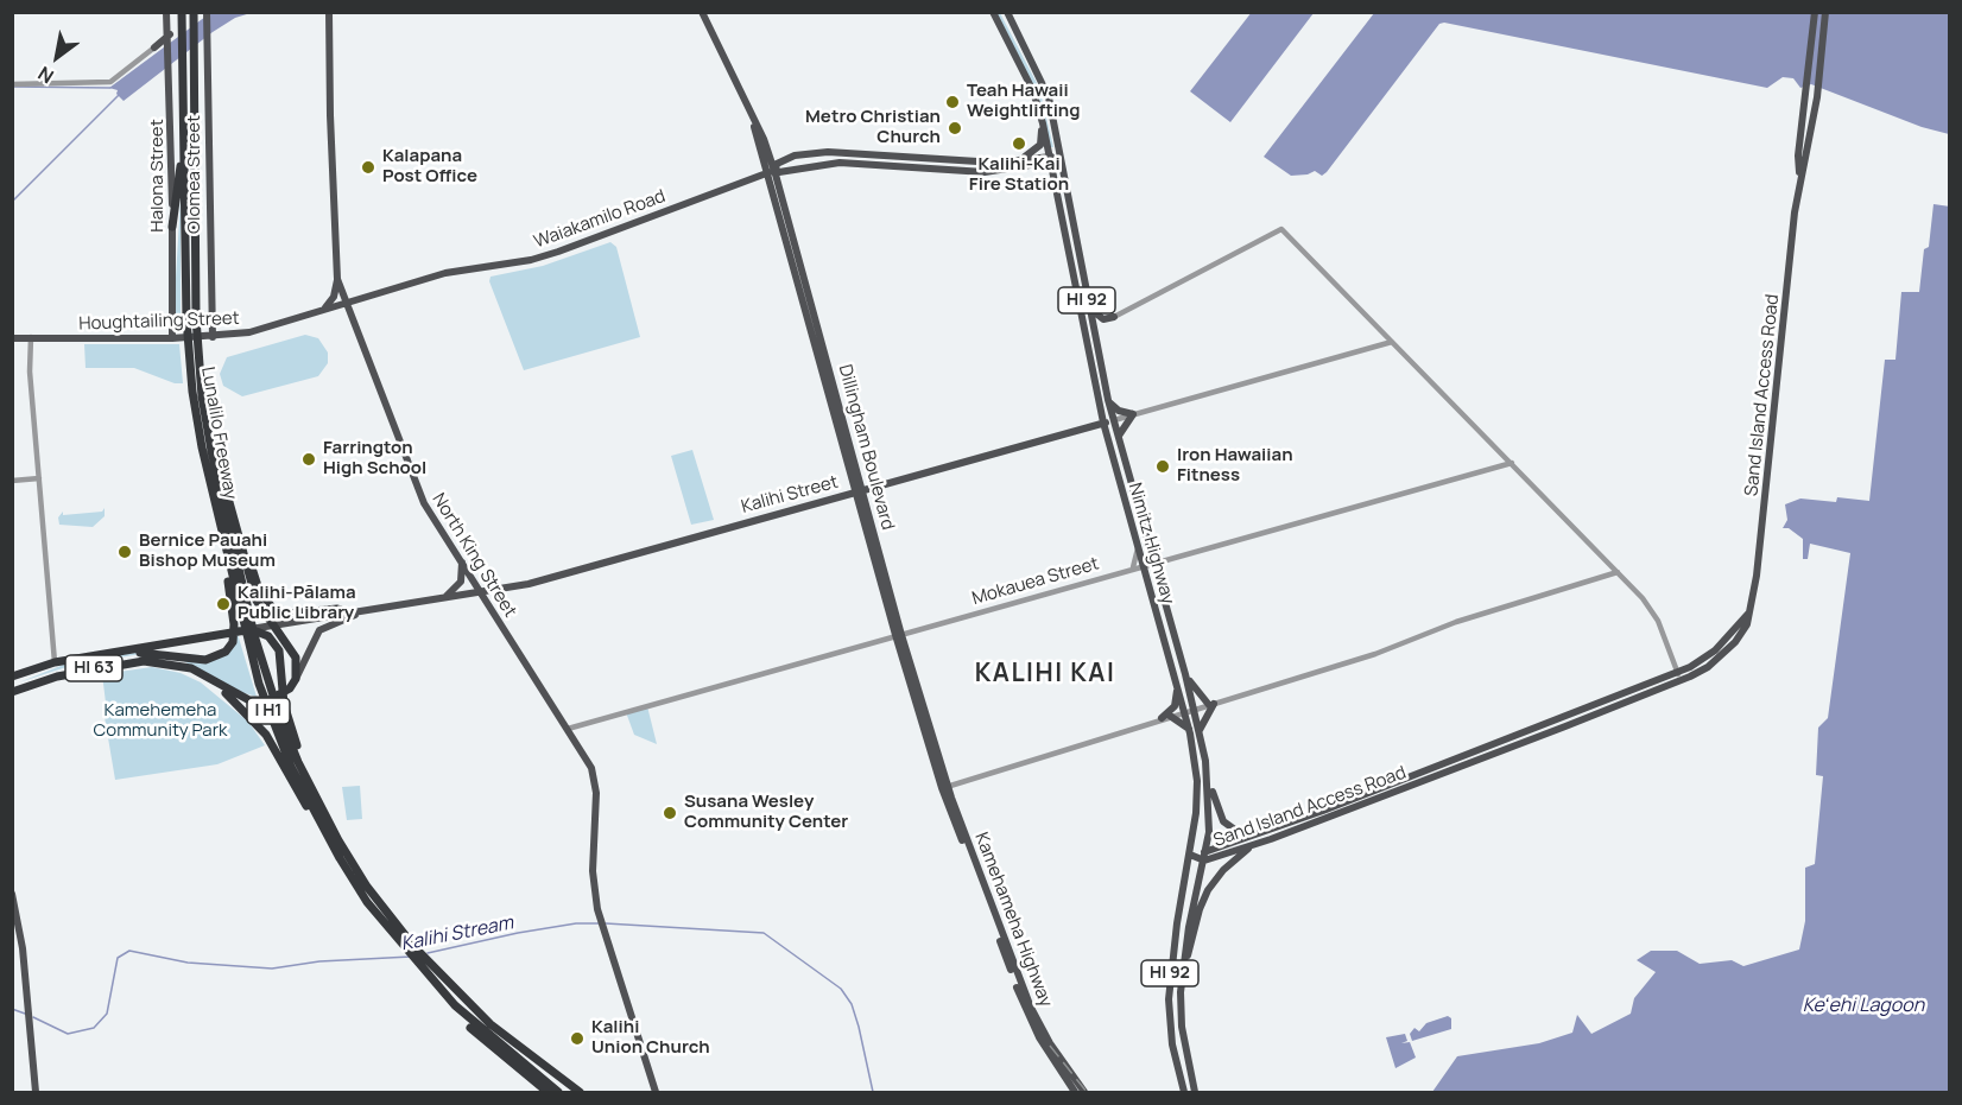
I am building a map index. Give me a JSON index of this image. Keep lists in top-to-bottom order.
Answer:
{
  "streets": {
    "highway": ["Lunalilo Freeway", "HI 63", "I H1"],
    "main road": [
      "Olomea Street",
      "Halona Street",
      "Waiakamilo Road",
      "HI 92",
      "Houghtailing Street",
      "Sand Island Access Road",
      "Dillingham Boulevard",
      "Kalihi Street",
      "Nimitz Highway",
      "North King Street",
      "Kamehameha Highway"
    ],
    "street": ["Mokauea Street"]
  },
  "crossings": [
    ["Olomea Street", "Houghtailing Street"],
    ["Halona Street", "Houghtailing Street"],
    ["Waiakamilo Road", "Houghtailing Street"],
    ["Waiakamilo Road", "Dillingham Boulevard"],
    ["Waiakamilo Road", "Nimitz Highway"],
    ["Waiakamilo Road", "North King Street"],
    ["Houghtailing Street", "North King Street"],
    ["Sand Island Access Road", "Nimitz Highway"],
    ["Lunalilo Freeway", "I H1"],
    ["Dillingham Boulevard", "Kalihi Street"],
    ["Dillingham Boulevard", "Mokauea Street"],
    ["Dillingham Boulevard", "Kamehameha Highway"],
    ["Kalihi Street", "Nimitz Highway"],
    ["Kalihi Street", "North King Street"],
    ["Kalihi Street", "HI 63"],
    ["Nimitz Highway", "Mokauea Street"],
    ["North King Street", "Mokauea Street"]
  ],
  "districts": ["KALIHI KAI"],
  "water": ["Kalihi Stream", "Keʻehi Lagoon"],
  "parks": ["Kamehemeha Community Park"],
  "places": [
    "Teah Hawaii Weightlifting",
    "Metro Christian Church",
    "Kalihi-Kai Fire Station",
    "Kalapana Post Office",
    "Farrington High School",
    "Iron Hawaiian Fitness",
    "Bernice Pauahi Bishop Museum",
    "Kalihi-Pālama Public Library",
    "Susana Wesley Community Center",
    "Kalihi Union Church"
  ],
  "north": "bottom left"
}
